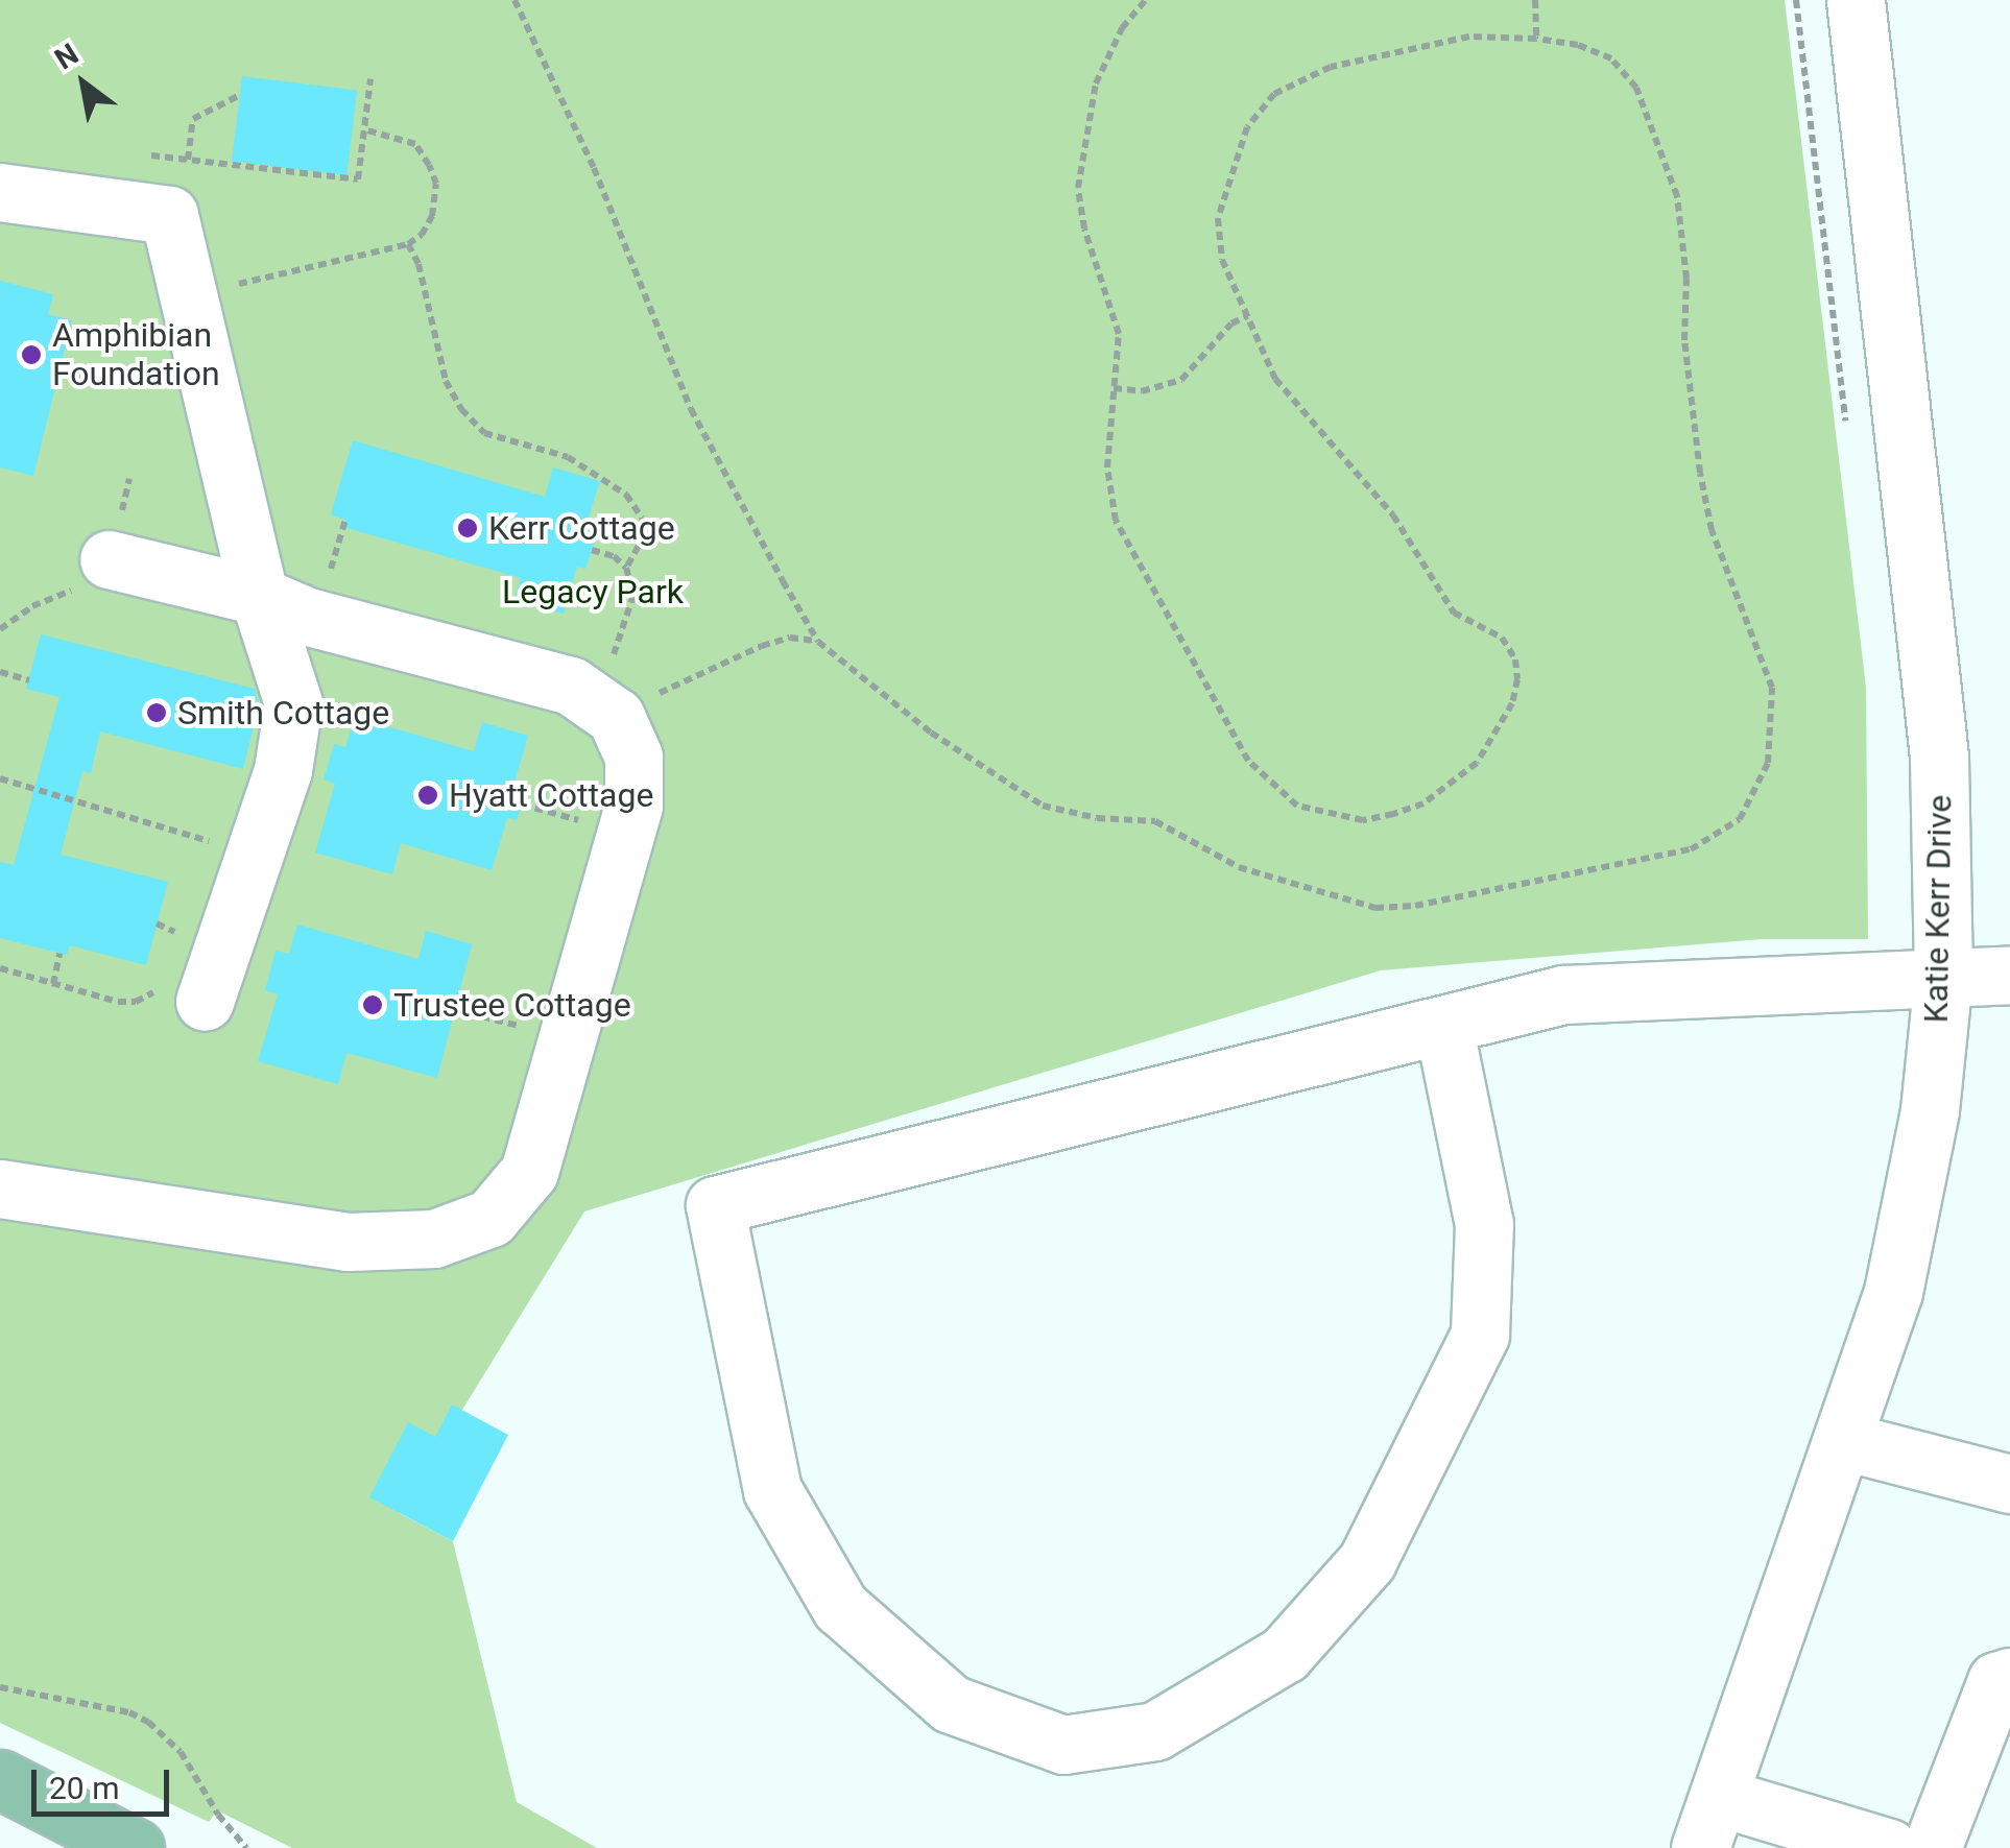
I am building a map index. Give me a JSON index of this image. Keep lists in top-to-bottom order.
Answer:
{
  "streets": {
    "street": ["Katie Kerr Drive"]
  },
  "parks": ["Legacy Park"],
  "places": [
    "Amphibian Foundation",
    "Kerr Cottage",
    "Smith Cottage",
    "Hyatt Cottage",
    "Trustee Cottage"
  ],
  "scale_bar": "20 m",
  "north": "top left"
}
